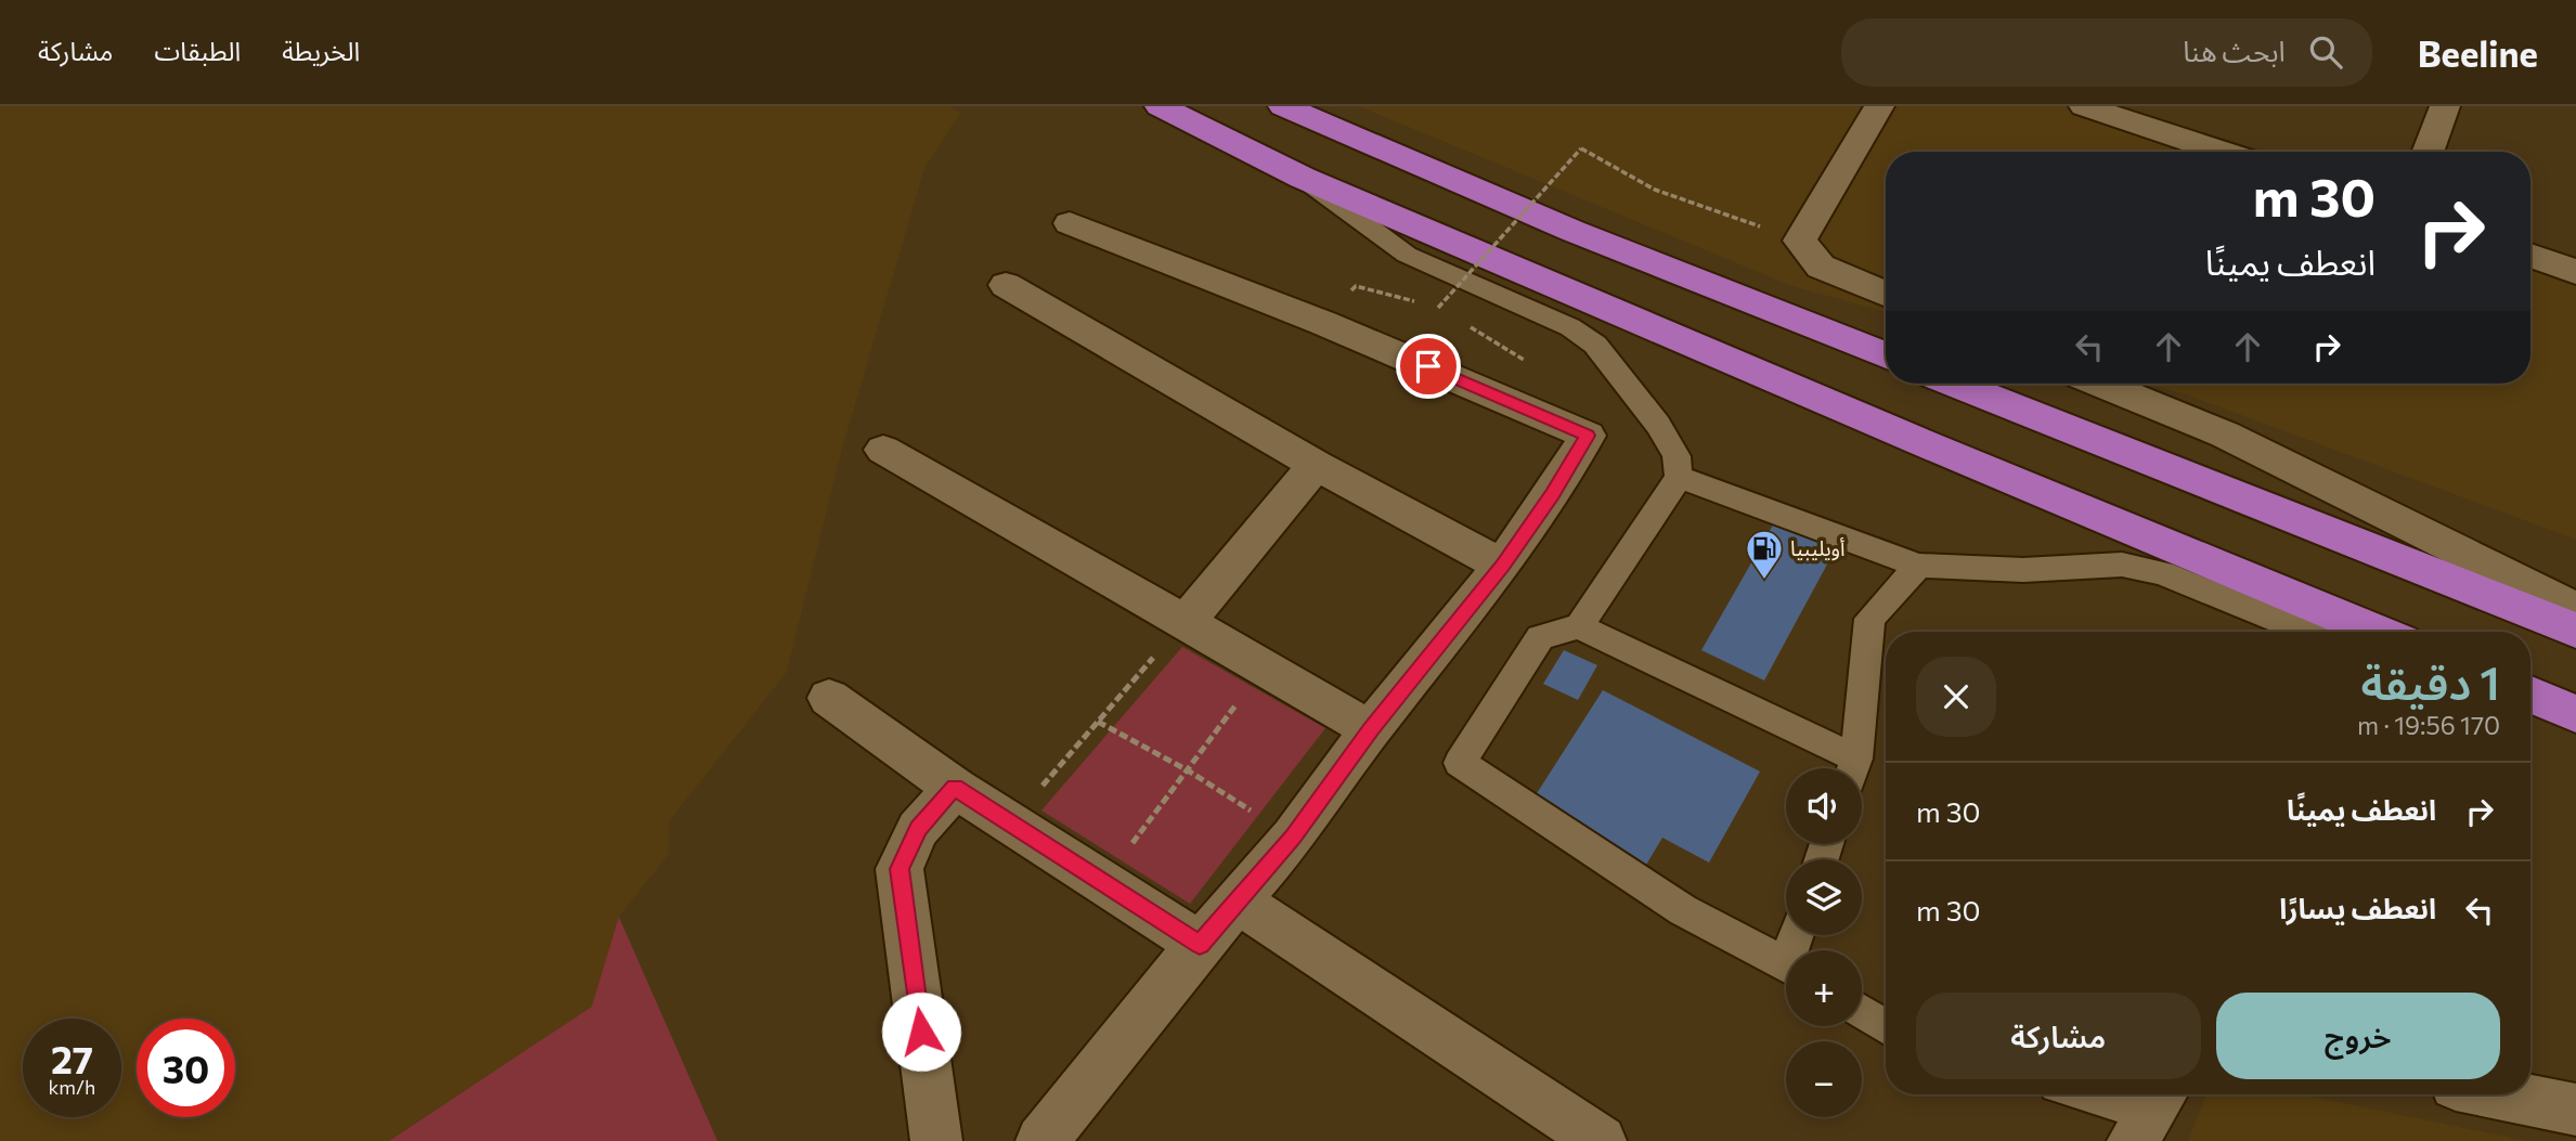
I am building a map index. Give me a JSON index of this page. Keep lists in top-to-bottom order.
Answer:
{
  "places": {
    "fuel station": ["أويليبيا"]
  },
  "page": {
    "header": "Beeline",
    "search": "ابحث هنا",
    "nav": ["الخريطة", "الطبقات", "مشاركة"],
    "turn": ["30 m", "انعطف يمينًا"],
    "heading": ["1 دقيقة", "170 m · 19:56"],
    "list": [
      {
        "name": "انعطف يمينًا",
        "value": "30 m"
      },
      {
        "name": "انعطف يسارًا",
        "value": "30 m"
      }
    ],
    "map_buttons": ["+", "−"],
    "buttons": ["خروج", "مشاركة"],
    "speed": "27 km/h",
    "limit": "30"
  }
}
